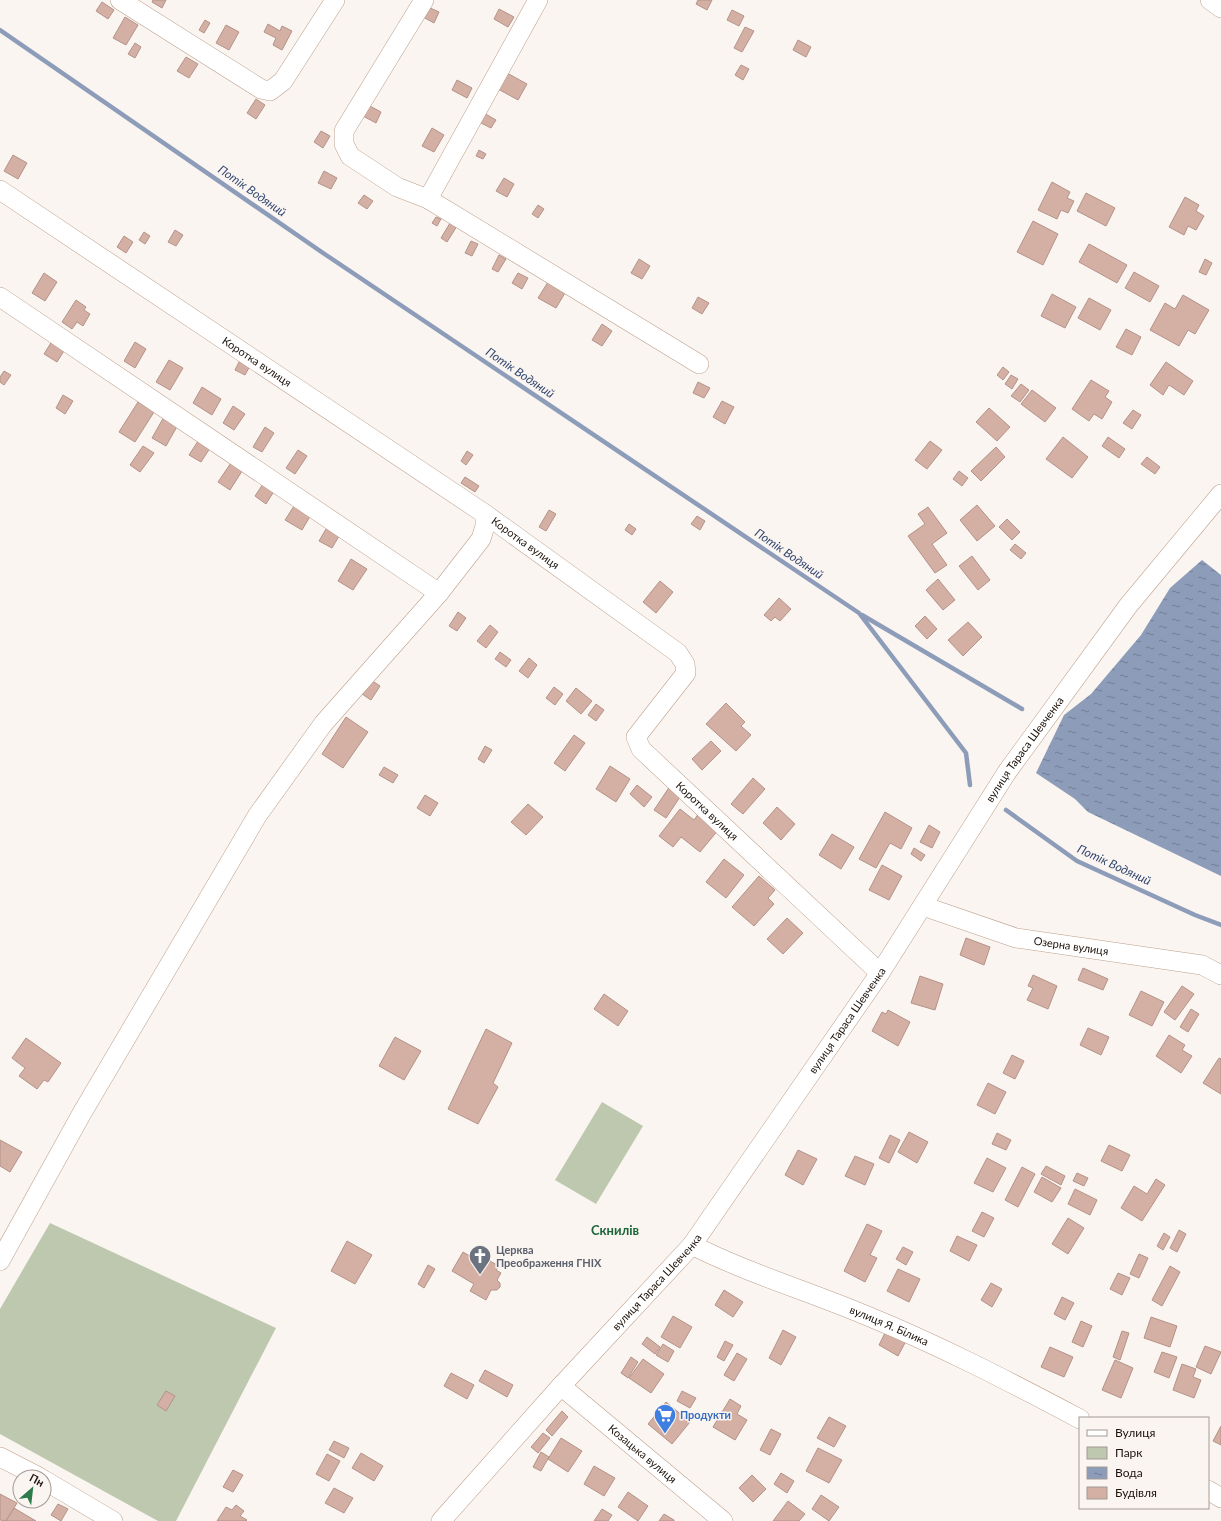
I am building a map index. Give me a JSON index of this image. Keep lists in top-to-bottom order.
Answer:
{
  "streets": {
    "street": [
      "Коротка вулиця",
      "вулиця Тараса Шевченка",
      "Озерна вулиця",
      "вулиця Я. Білика",
      "Козацька вулиця"
    ]
  },
  "crossings": [
    ["Коротка вулиця", "вулиця Тараса Шевченка"],
    ["вулиця Тараса Шевченка", "Озерна вулиця"],
    ["вулиця Тараса Шевченка", "вулиця Я. Білика"],
    ["вулиця Тараса Шевченка", "Козацька вулиця"]
  ],
  "districts": ["Скнилів"],
  "water": ["Потік Водяний"],
  "places": {
    "church": ["Церква Преображення ГНІХ"],
    "supermarket": ["Продукти"]
  },
  "legend": [
    "Вулиця",
    "Парк",
    "Вода",
    "Будівля"
  ],
  "north": "top right"
}
